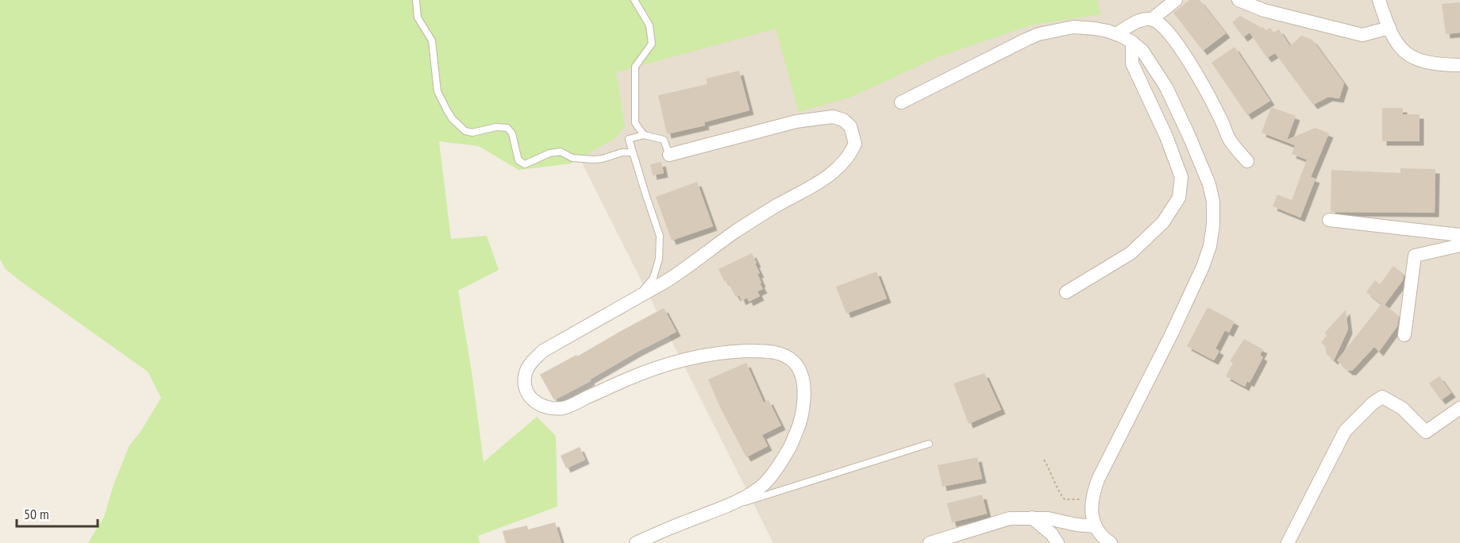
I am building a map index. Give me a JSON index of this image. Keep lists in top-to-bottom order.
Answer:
{
  "scale_bar": "50 m"
}
